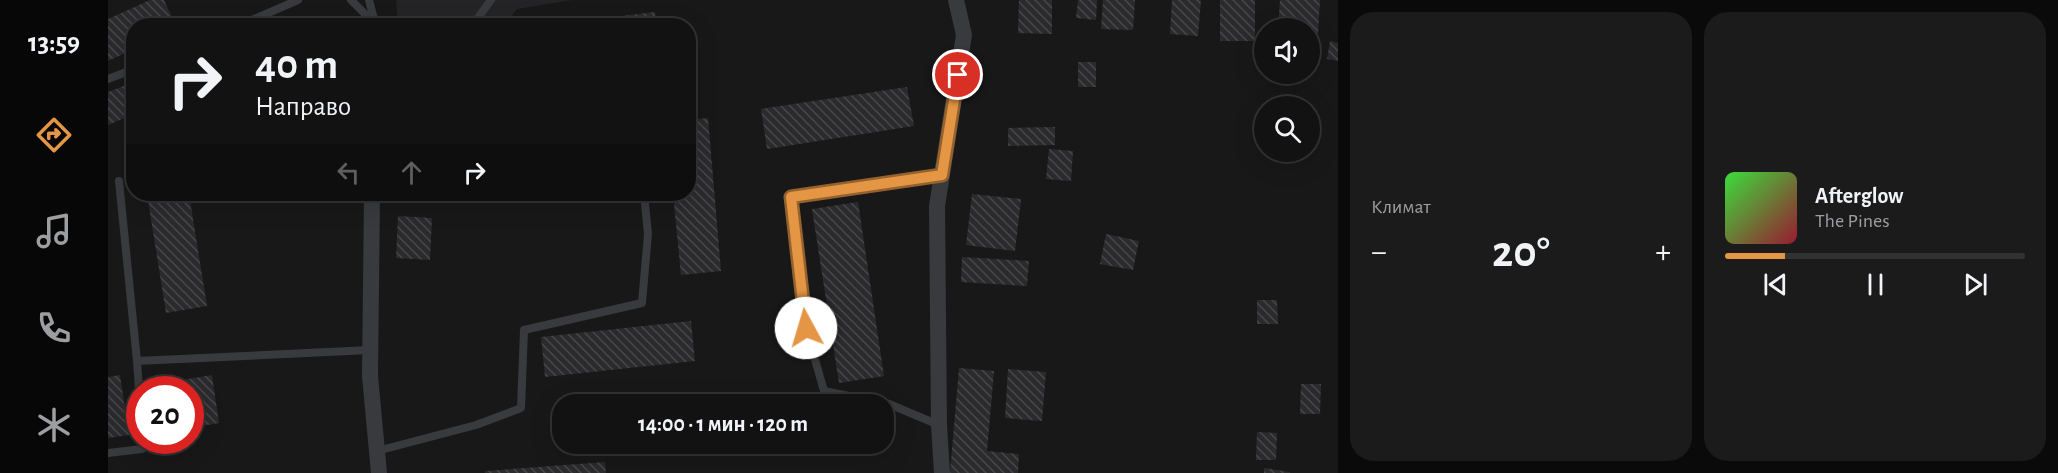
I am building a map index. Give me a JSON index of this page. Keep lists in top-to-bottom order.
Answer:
{
  "page": {
    "tabs": "13:59",
    "tile": "Климат",
    "turn": ["40 m", "Направо"],
    "song": ["Afterglow", "The Pines"],
    "heat": ["−", "20°", "+"],
    "limit": "20",
    "trip": "14:00 · 1 мин · 120 m"
  }
}
